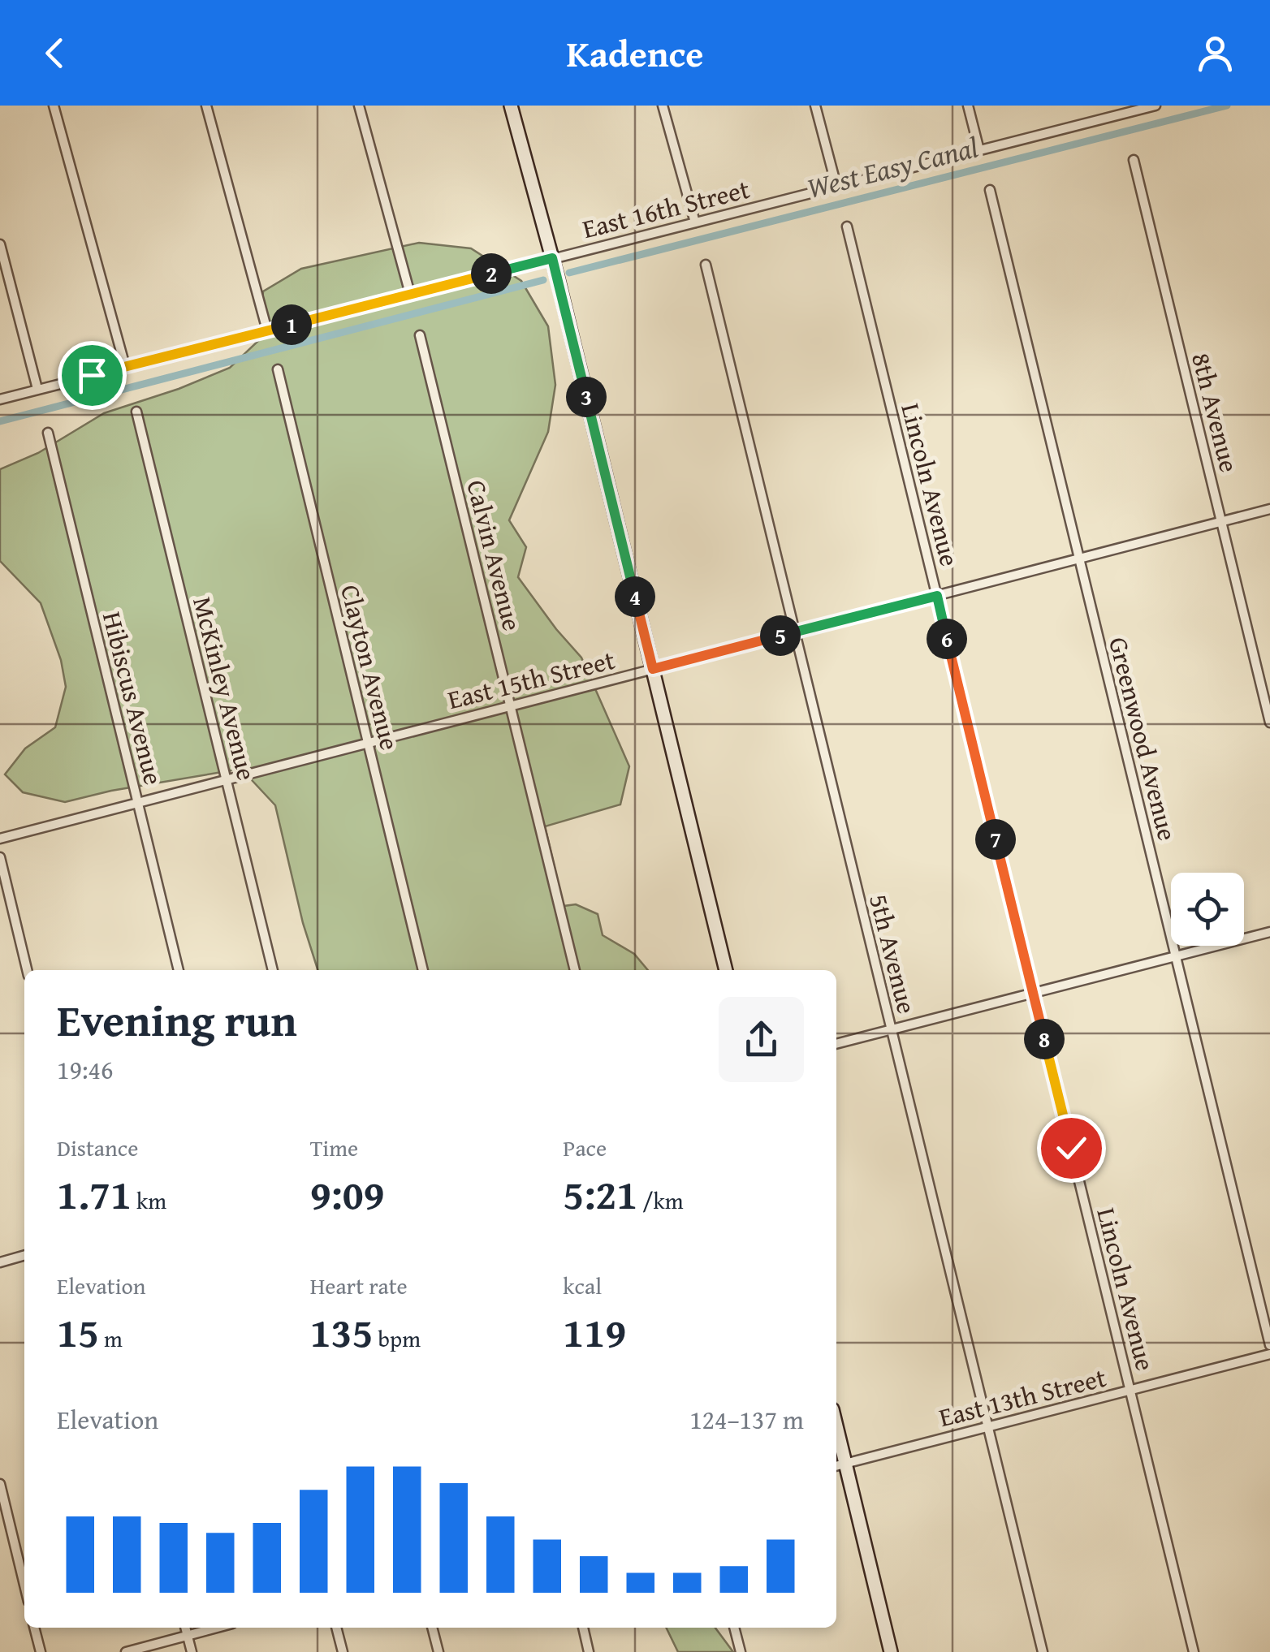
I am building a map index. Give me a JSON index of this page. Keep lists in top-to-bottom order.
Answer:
{
  "streets": {
    "street": [
      "East 16th Street",
      "8th Avenue",
      "Lincoln Avenue",
      "Calvin Avenue",
      "Clayton Avenue",
      "East 15th Street",
      "McKinley Avenue",
      "Hibiscus Avenue",
      "Greenwood Avenue",
      "5th Avenue",
      "East 13th Street"
    ]
  },
  "crossings": [
    ["8th Avenue", "East 15th Street"],
    ["Lincoln Avenue", "East 15th Street"],
    ["Lincoln Avenue", "East 13th Street"],
    ["Calvin Avenue", "East 15th Street"],
    ["Clayton Avenue", "East 15th Street"],
    ["East 15th Street", "McKinley Avenue"],
    ["East 15th Street", "Hibiscus Avenue"],
    ["East 15th Street", "Greenwood Avenue"],
    ["East 15th Street", "5th Avenue"],
    ["5th Avenue", "East 13th Street"]
  ],
  "water": ["West Easy Canal"],
  "page": {
    "header": "Kadence",
    "pins": [
      "2",
      "1",
      "3",
      "4",
      "5",
      "6",
      "7",
      "8"
    ],
    "heading": ["Evening run", "19:46"],
    "stats": [
      ["Distance", "1.71 km"],
      ["Time", "9:09"],
      ["Pace", "5:21 /km"],
      ["Elevation", "15 m"],
      ["Heart rate", "135 bpm"],
      ["kcal", "119"]
    ],
    "chart": ["Elevation", "124–137 m"]
  }
}
